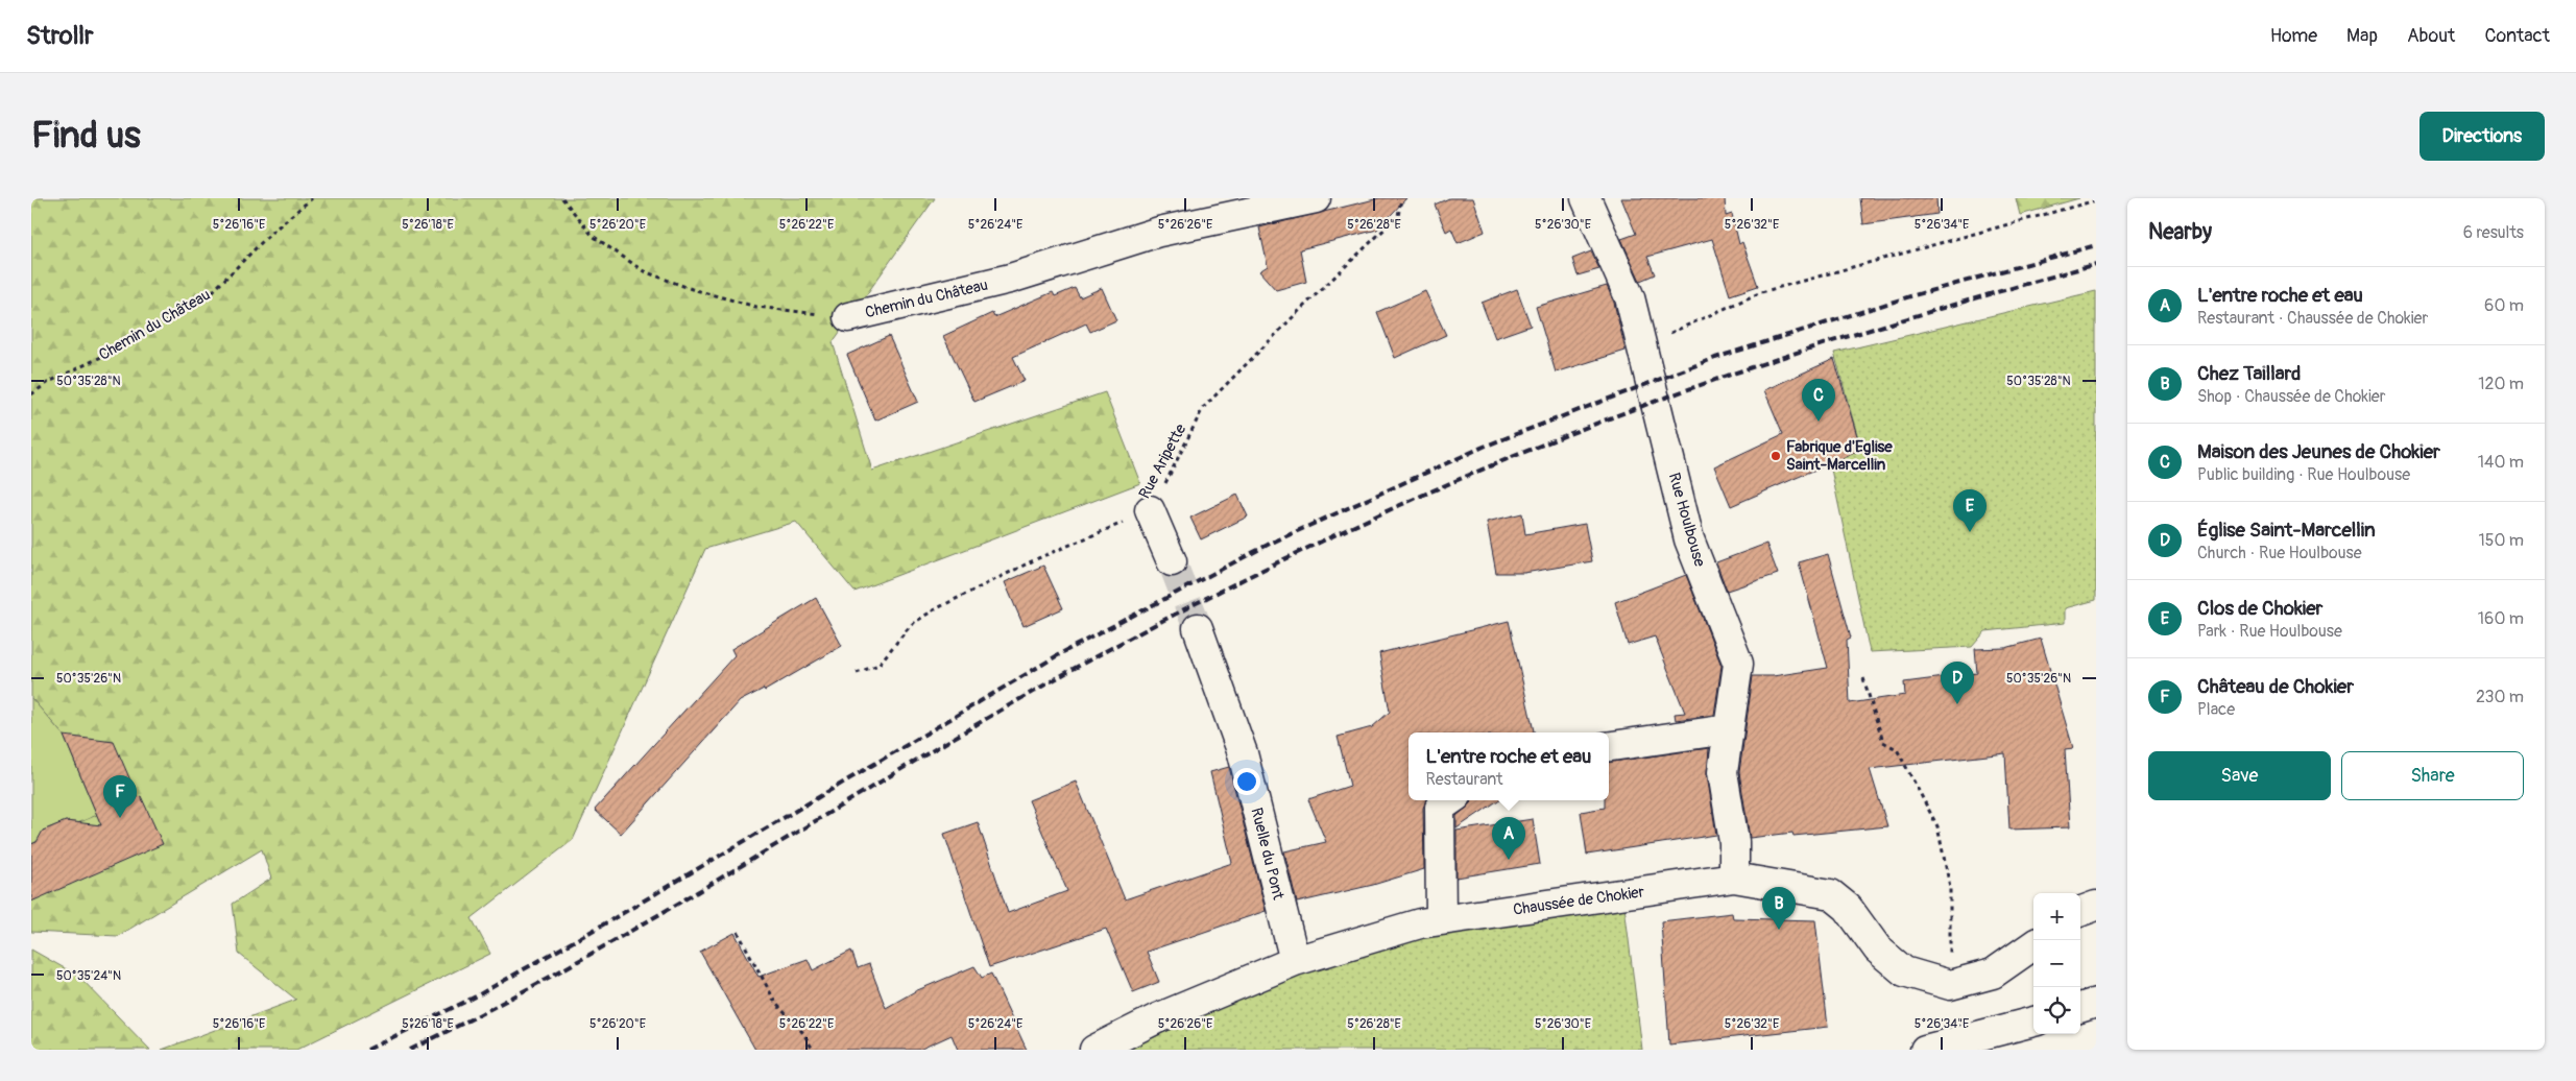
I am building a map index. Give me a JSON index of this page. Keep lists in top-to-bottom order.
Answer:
{
  "streets": {
    "street": [
      "Chemin du Château",
      "Rue Houlbouse",
      "Ruelle du Pont",
      "Chaussée de Chokier"
    ],
    "path": ["Rue Aripette"]
  },
  "crossings": [
    ["Rue Houlbouse", "Chaussée de Chokier"],
    ["Ruelle du Pont", "Chaussée de Chokier"]
  ],
  "places": ["Fabrique d'Eglise Saint-Marcellin"],
  "page": {
    "header": "Strollr",
    "nav": [
      "Home",
      "Map",
      "About",
      "Contact"
    ],
    "buttons": [
      "Directions",
      ["Save", "Share"]
    ],
    "title": "Find us",
    "heading": ["Nearby", "6 results"],
    "list": [
      {
        "mark": "A",
        "name": "L'entre roche et eau",
        "note": "Restaurant · Chaussée de Chokier",
        "value": "60 m"
      },
      {
        "mark": "B",
        "name": "Chez Taillard",
        "note": "Shop · Chaussée de Chokier",
        "value": "120 m"
      },
      {
        "mark": "C",
        "name": "Maison des Jeunes de Chokier",
        "note": "Public building · Rue Houlbouse",
        "value": "140 m"
      },
      {
        "mark": "D",
        "name": "Église Saint-Marcellin",
        "note": "Church · Rue Houlbouse",
        "value": "150 m"
      },
      {
        "mark": "E",
        "name": "Clos de Chokier",
        "note": "Park · Rue Houlbouse",
        "value": "160 m"
      },
      {
        "mark": "F",
        "name": "Château de Chokier",
        "note": "Place",
        "value": "230 m"
      }
    ],
    "pins": [
      "C",
      "E",
      "D",
      "F",
      "A",
      "B"
    ],
    "popup": ["L'entre roche et eau", "Restaurant"],
    "map_buttons": ["+", "−"]
  },
  "coordinates": [
    "5°26'16\"E",
    "5°26'18\"E",
    "5°26'20\"E",
    "5°26'22\"E",
    "5°26'24\"E",
    "5°26'26\"E",
    "5°26'28\"E",
    "5°26'30\"E",
    "5°26'32\"E",
    "5°26'34\"E",
    "50°35'28\"N",
    "50°35'26\"N",
    "50°35'24\"N"
  ]
}
